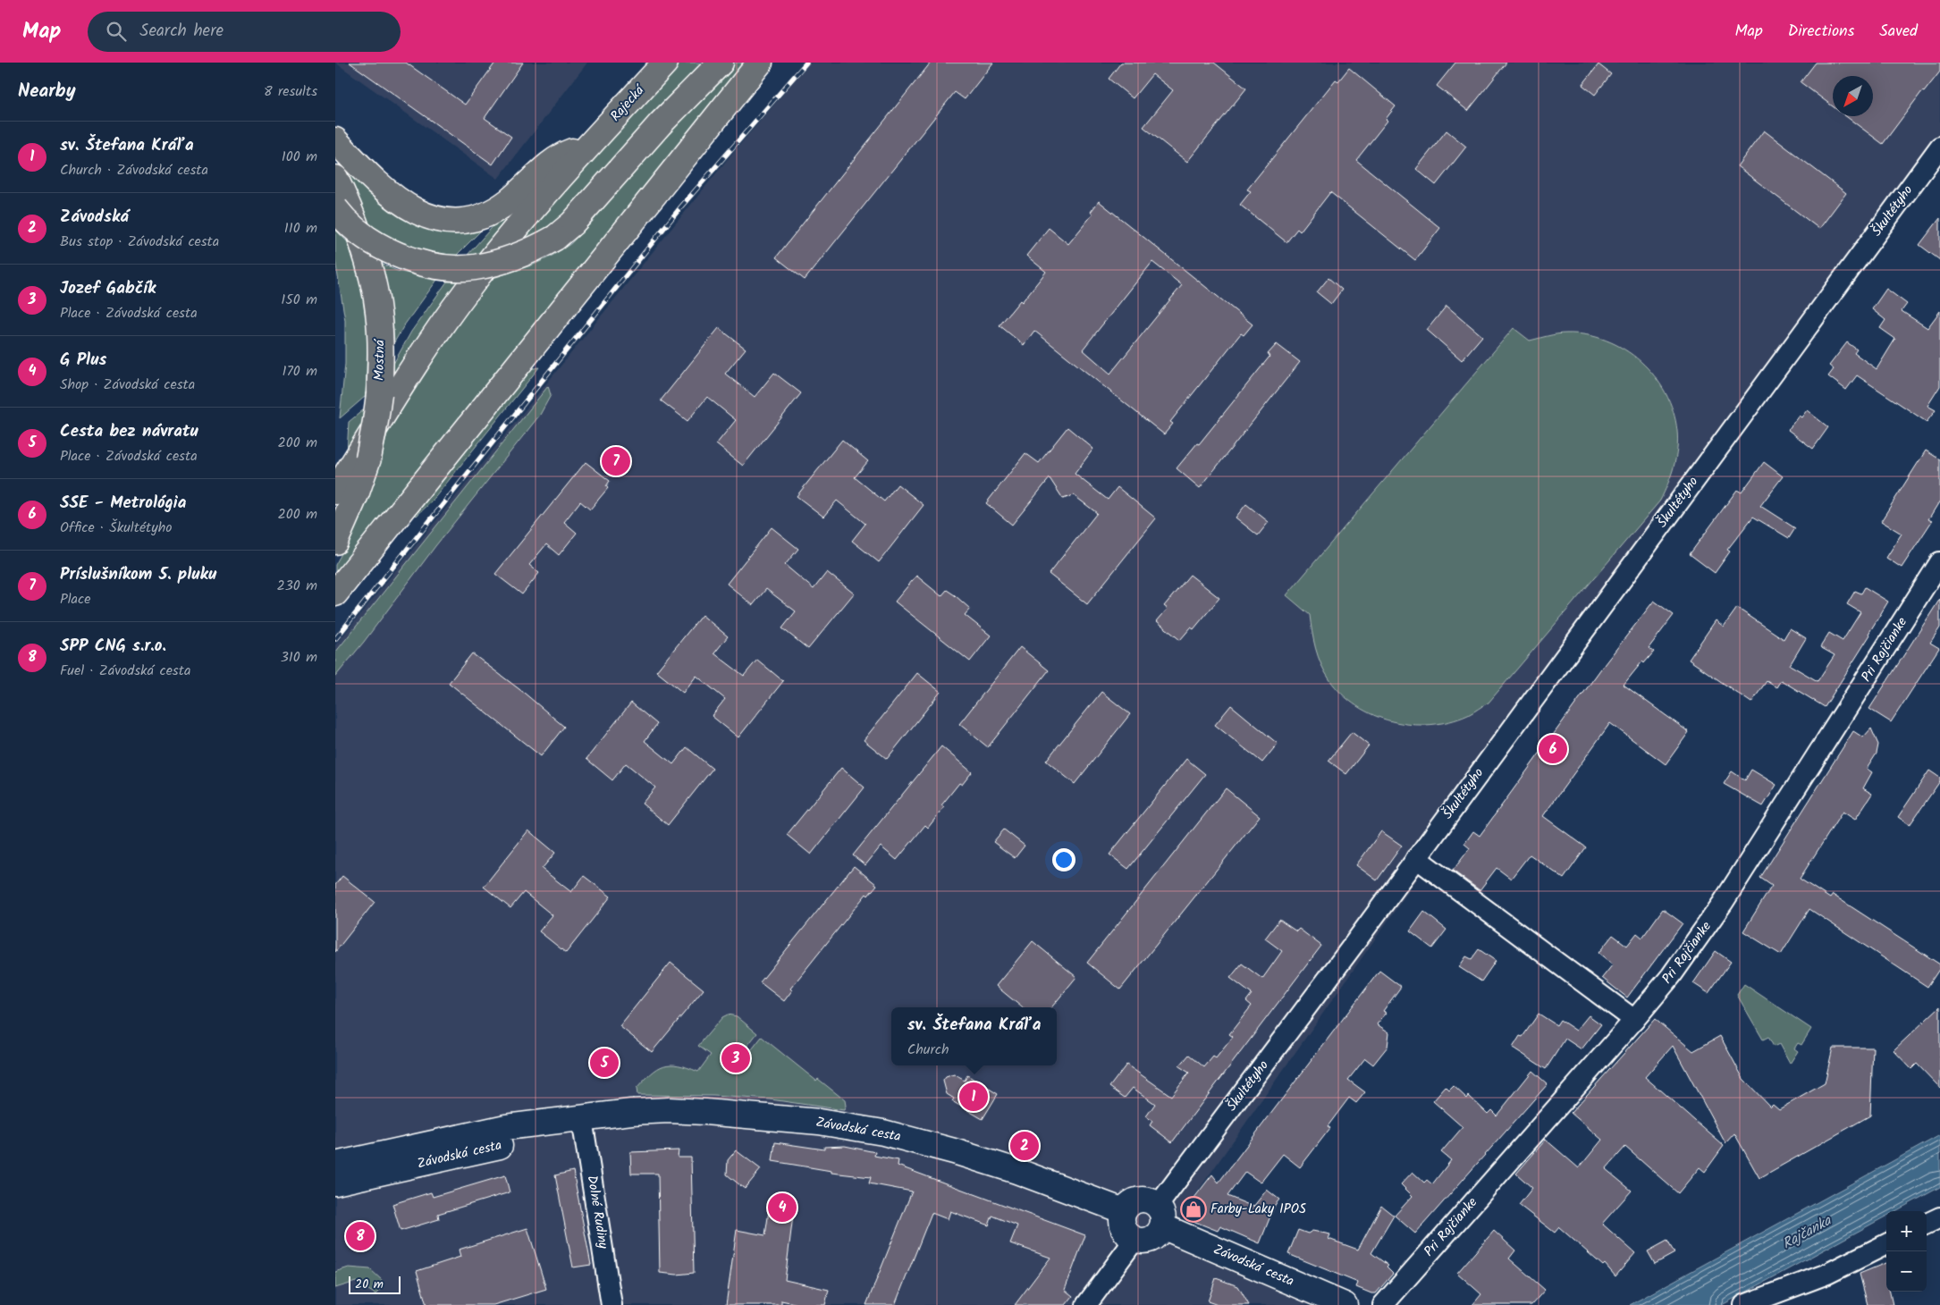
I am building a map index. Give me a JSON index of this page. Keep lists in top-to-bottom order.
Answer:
{
  "streets": {
    "main road": ["Rajecká", "Mostná"],
    "street": [
      "Škultétyho",
      "Pri Rajčianke",
      "Závodská cesta",
      "Dolné Rudiny"
    ]
  },
  "crossings": [
    ["Škultétyho", "Závodská cesta"],
    ["Závodská cesta", "Dolné Rudiny"]
  ],
  "water": ["Rajčanka"],
  "places": {
    "shop": ["Farby-Laky IPOS"]
  },
  "scale_bar": "20 m",
  "north": "bottom left",
  "page": {
    "header": "Map",
    "search": "Search here",
    "nav": ["Map", "Directions", "Saved"],
    "heading": ["Nearby", "8 results"],
    "list": [
      {
        "mark": "1",
        "name": "sv. Štefana Kráľa",
        "note": "Church · Závodská cesta",
        "value": "100 m"
      },
      {
        "mark": "2",
        "name": "Závodská",
        "note": "Bus stop · Závodská cesta",
        "value": "110 m"
      },
      {
        "mark": "3",
        "name": "Jozef Gabčík",
        "note": "Place · Závodská cesta",
        "value": "150 m"
      },
      {
        "mark": "4",
        "name": "G Plus",
        "note": "Shop · Závodská cesta",
        "value": "170 m"
      },
      {
        "mark": "5",
        "name": "Cesta bez návratu",
        "note": "Place · Závodská cesta",
        "value": "200 m"
      },
      {
        "mark": "6",
        "name": "SSE - Metrológia",
        "note": "Office · Škultétyho",
        "value": "200 m"
      },
      {
        "mark": "7",
        "name": "Príslušníkom 5. pluku",
        "note": "Place",
        "value": "230 m"
      },
      {
        "mark": "8",
        "name": "SPP CNG s.r.o.",
        "note": "Fuel · Závodská cesta",
        "value": "310 m"
      }
    ],
    "pins": [
      "7",
      "6",
      "3",
      "5",
      "1",
      "2",
      "4",
      "8"
    ],
    "popup": ["sv. Štefana Kráľa", "Church"],
    "map_buttons": ["+", "−"],
    "scale": "20 m"
  }
}
